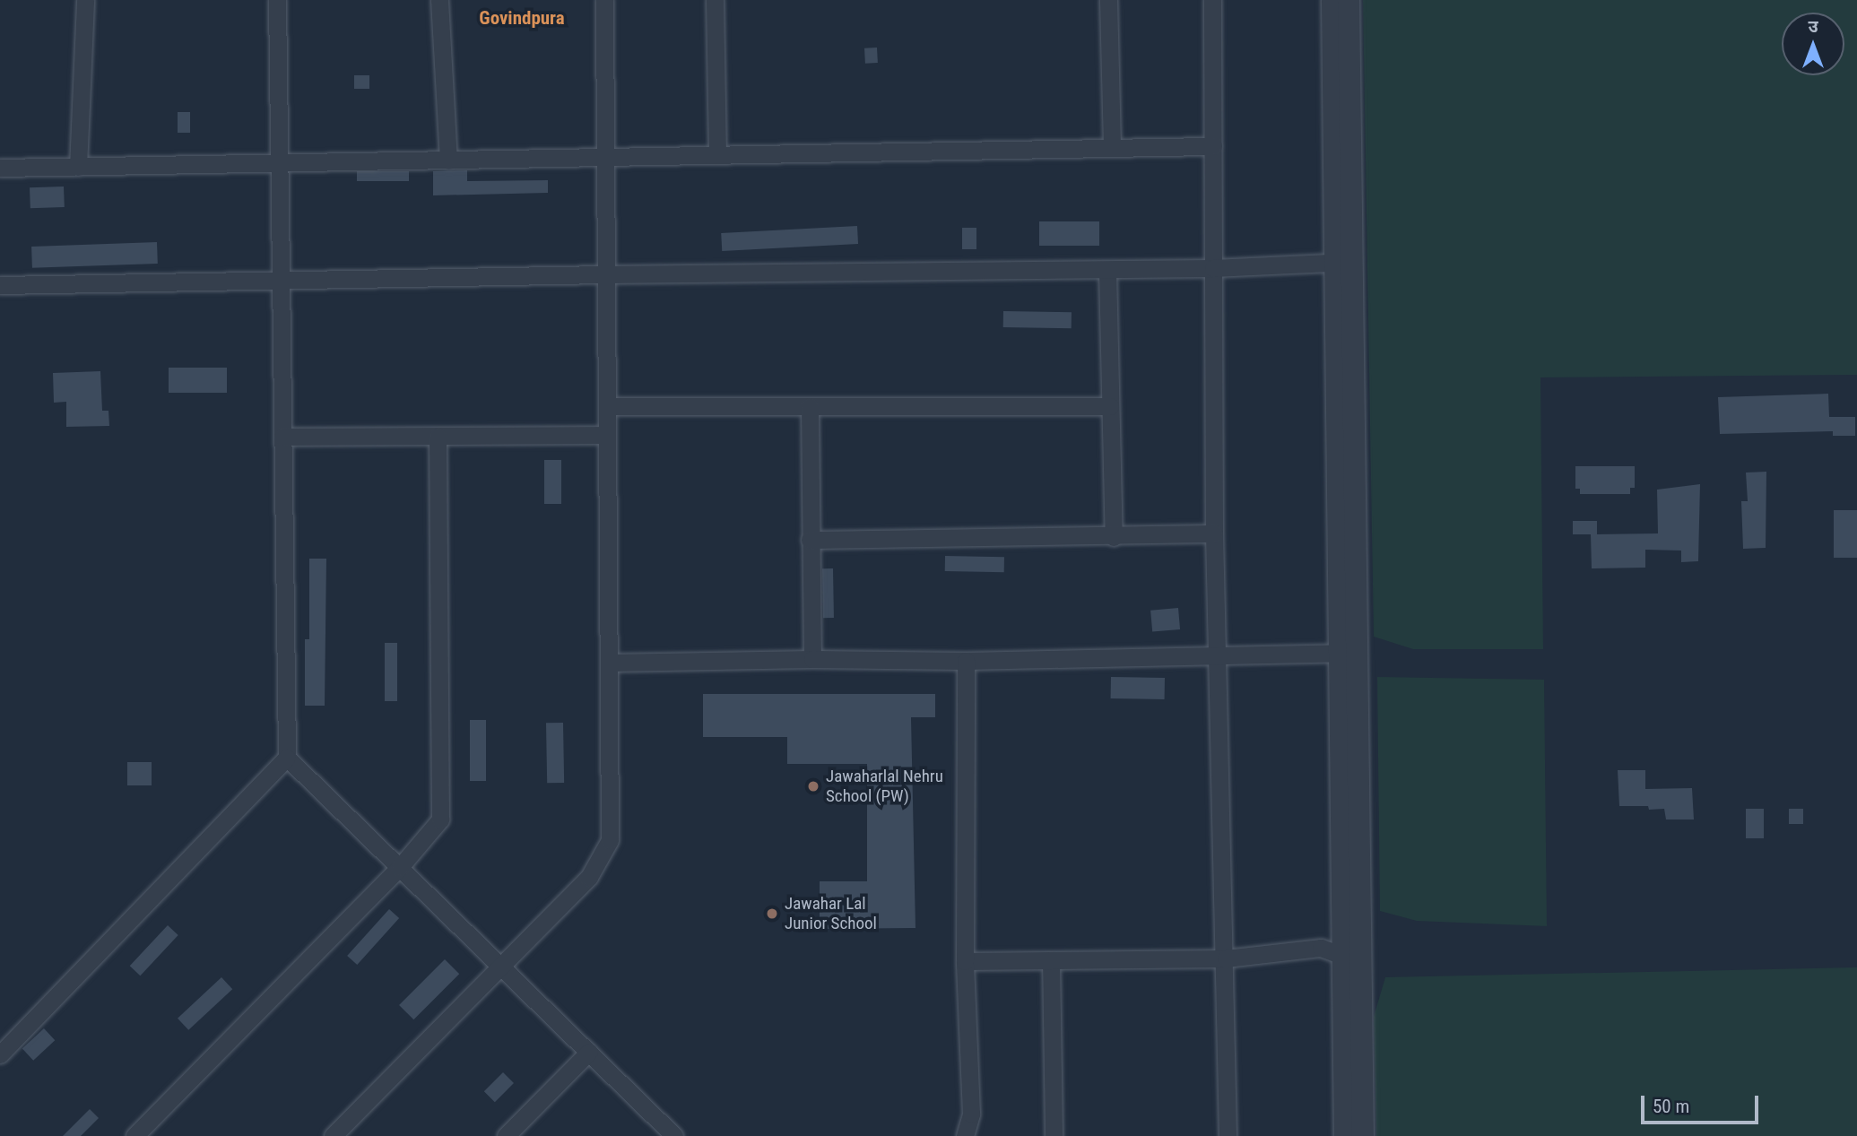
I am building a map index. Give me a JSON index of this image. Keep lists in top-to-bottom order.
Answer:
{
  "districts": ["Govindpura"],
  "places": ["Jawaharlal Nehru School (PW)", "Jawahar Lal Junior School"],
  "scale_bar": "50 m",
  "north": "top"
}
